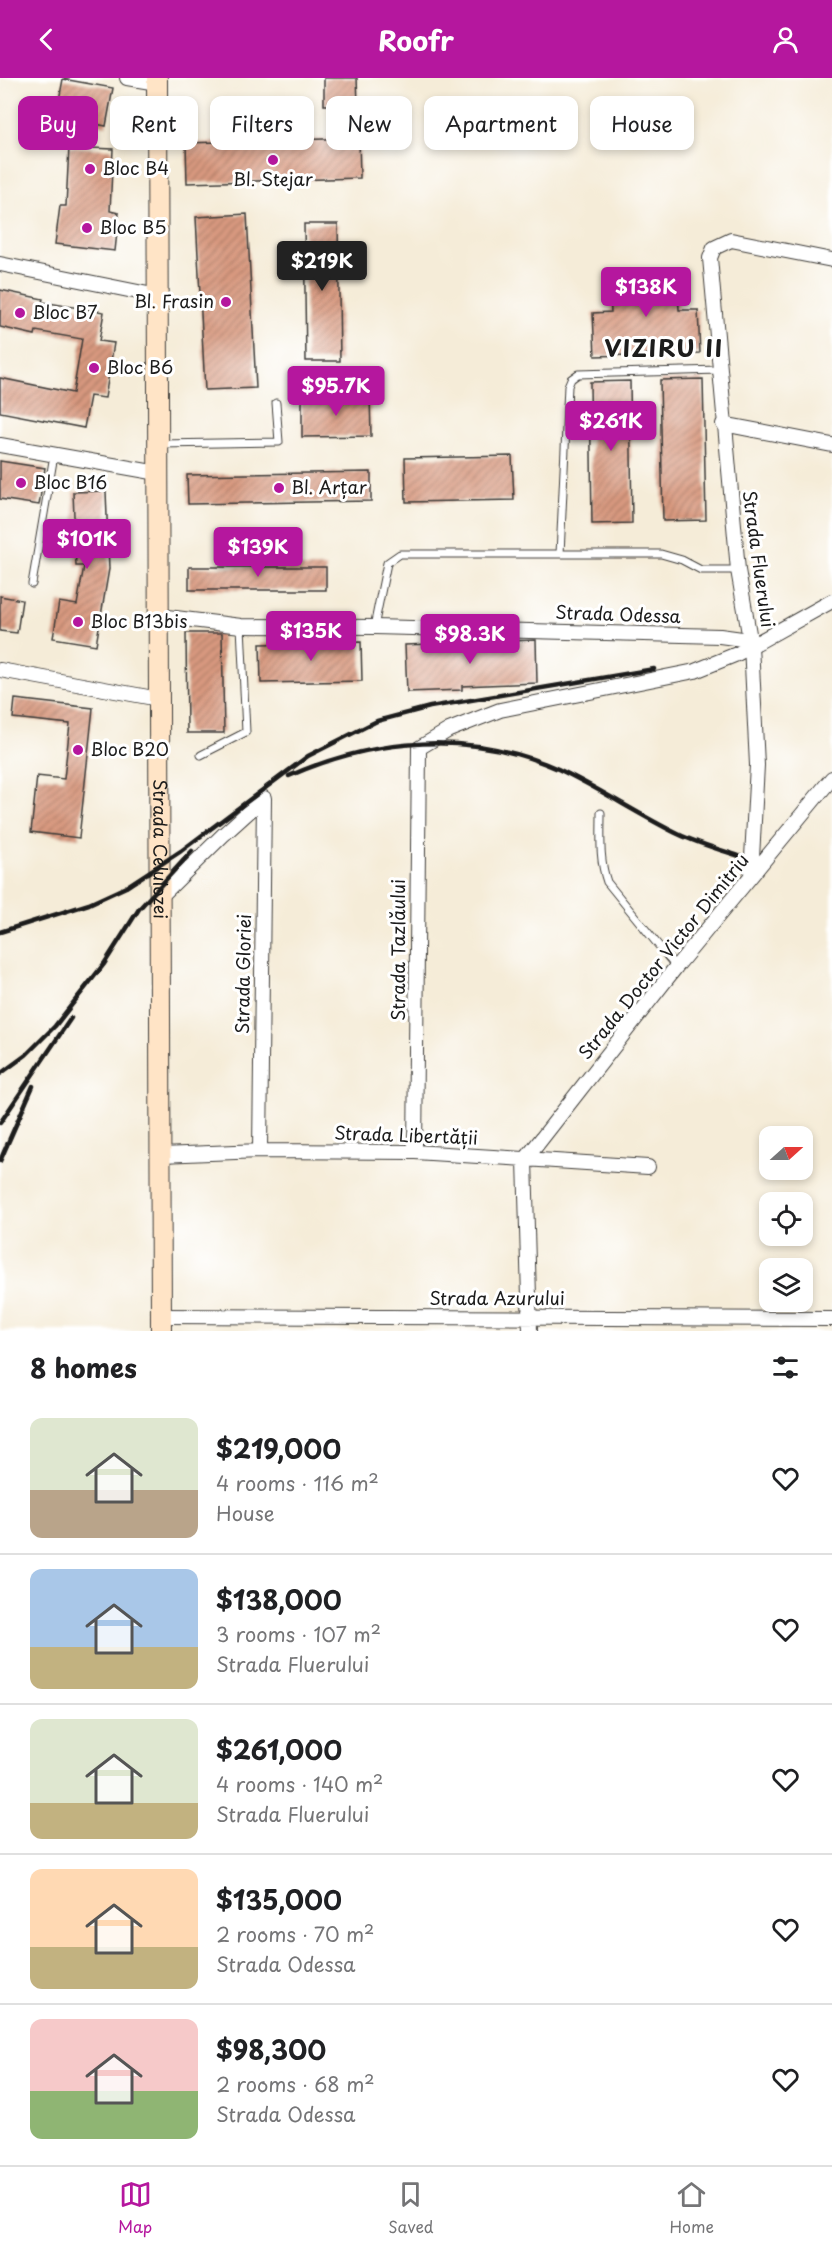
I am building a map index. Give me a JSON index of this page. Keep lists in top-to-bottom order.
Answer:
{
  "streets": {
    "street": [
      "Strada Fluerului",
      "Strada Odessa",
      "Strada Celulozei",
      "Strada Tazlăului",
      "Strada Doctor Victor Dimitriu",
      "Strada Gloriei",
      "Strada Libertății",
      "Strada Azurului"
    ]
  },
  "crossings": [
    ["Strada Fluerului", "Strada Odessa"],
    ["Strada Fluerului", "Strada Tazlăului"],
    ["Strada Fluerului", "Strada Doctor Victor Dimitriu"],
    ["Strada Odessa", "Strada Celulozei"],
    ["Strada Odessa", "Strada Tazlăului"],
    ["Strada Celulozei", "Strada Gloriei"],
    ["Strada Celulozei", "Strada Libertății"],
    ["Strada Celulozei", "Strada Azurului"],
    ["Strada Tazlăului", "Strada Libertății"],
    ["Strada Doctor Victor Dimitriu", "Strada Libertății"],
    ["Strada Gloriei", "Strada Libertății"]
  ],
  "districts": ["VIZIRU II"],
  "places": [
    "Bl. Stejar",
    "Bloc B4",
    "Bloc B5",
    "Bl. Frasin",
    "Bloc B7",
    "Bloc B6",
    "Bloc B16",
    "Bl. Arțar",
    "Bloc B13bis",
    "Bloc B20"
  ],
  "north": "right",
  "page": {
    "header": "Roofr",
    "chip": [
      "Buy",
      "Rent",
      "Filters",
      "New",
      "Apartment",
      "House"
    ],
    "price": [
      "$219K",
      "$138K",
      "$95.7K",
      "$261K",
      "$101K",
      "$139K",
      "$135K",
      "$98.3K"
    ],
    "heading": "8 homes",
    "list": [
      {
        "name": "$219,000",
        "note": "4 rooms · 116 m² · House"
      },
      {
        "name": "$138,000",
        "note": "3 rooms · 107 m² · Strada Fluerului"
      },
      {
        "name": "$261,000",
        "note": "4 rooms · 140 m² · Strada Fluerului"
      },
      {
        "name": "$135,000",
        "note": "2 rooms · 70 m² · Strada Odessa"
      },
      {
        "name": "$98,300",
        "note": "2 rooms · 68 m² · Strada Odessa"
      }
    ],
    "tabs": ["Map", "Saved", "Home"]
  }
}
